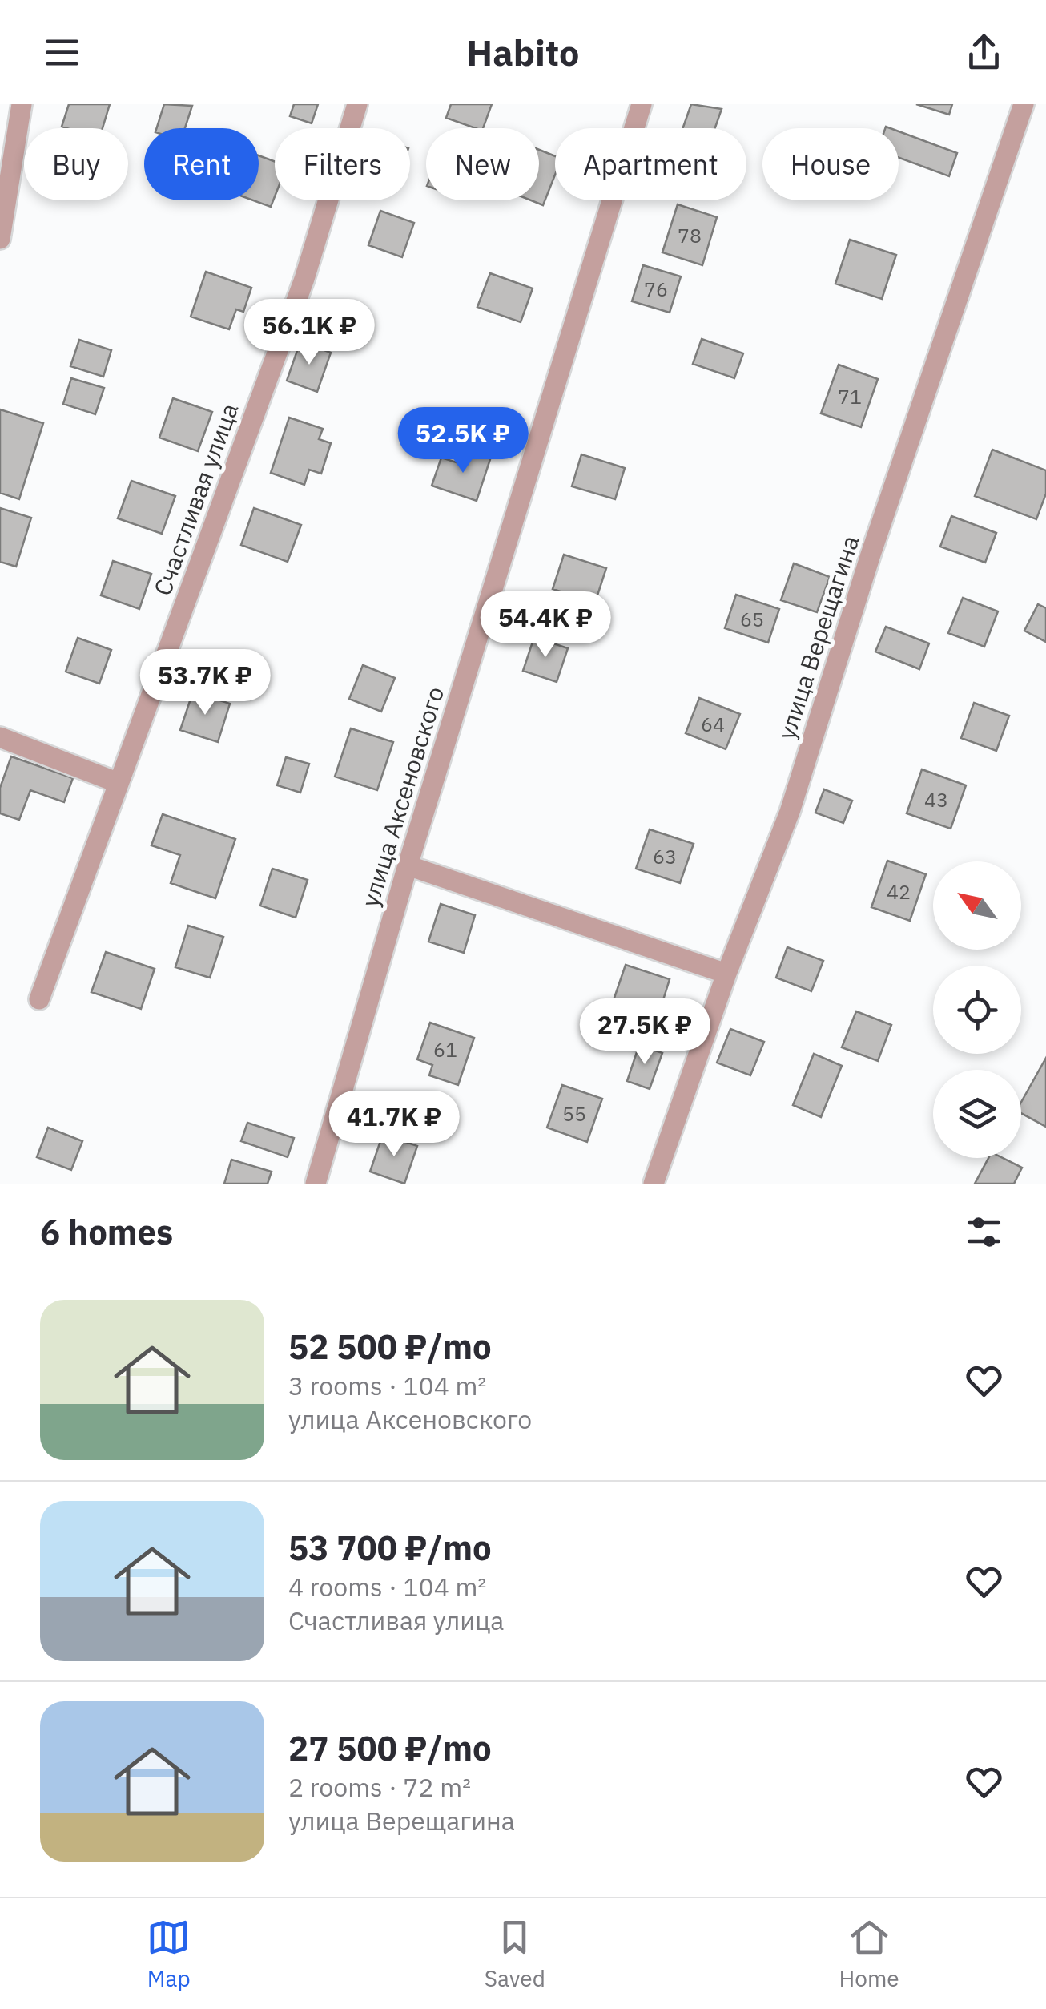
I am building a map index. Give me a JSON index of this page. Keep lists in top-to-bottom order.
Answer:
{
  "streets": {
    "street": ["Счастливая улица", "улица Верещагина", "улица Аксеновского"]
  },
  "house_numbers": [
    "78",
    "76",
    "71",
    "65",
    "64",
    "43",
    "63",
    "42",
    "61",
    "55"
  ],
  "north": "top left",
  "page": {
    "header": "Habito",
    "chip": [
      "Buy",
      "Rent",
      "Filters",
      "New",
      "Apartment",
      "House"
    ],
    "price": [
      "56.1K ₽",
      "52.5K ₽",
      "54.4K ₽",
      "53.7K ₽",
      "27.5K ₽",
      "41.7K ₽"
    ],
    "heading": "6 homes",
    "list": [
      {
        "name": "52 500 ₽/mo",
        "note": "3 rooms · 104 m² · улица Аксеновского"
      },
      {
        "name": "53 700 ₽/mo",
        "note": "4 rooms · 104 m² · Счастливая улица"
      },
      {
        "name": "27 500 ₽/mo",
        "note": "2 rooms · 72 m² · улица Верещагина"
      }
    ],
    "tabs": ["Map", "Saved", "Home"]
  }
}
